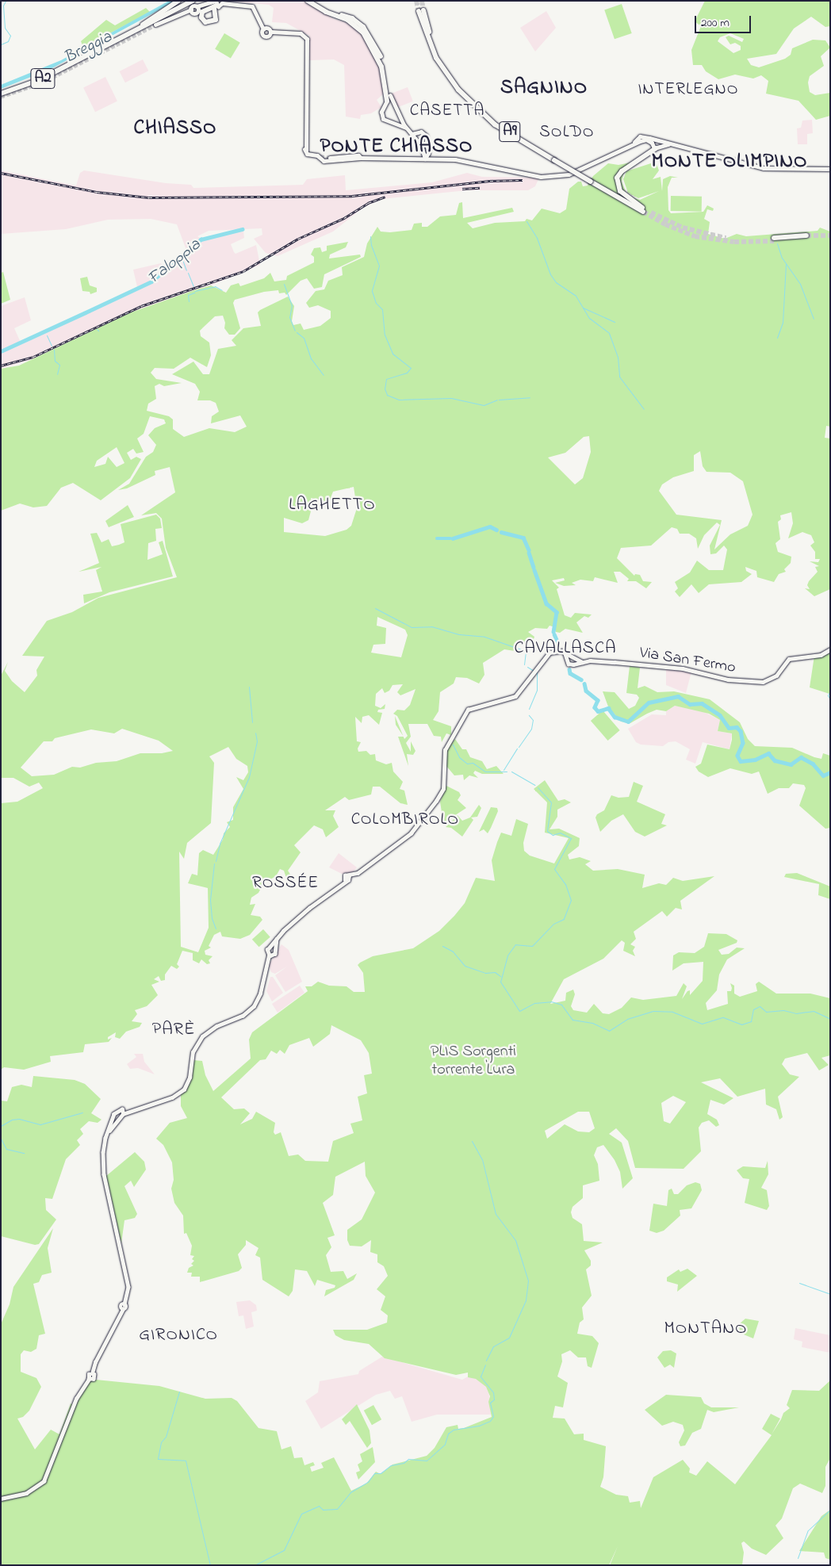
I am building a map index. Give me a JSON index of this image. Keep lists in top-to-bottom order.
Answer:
{
  "streets": {
    "highway": ["A2", "A9"],
    "main road": ["Via San Fermo"]
  },
  "districts": [
    "SAGNINO",
    "INTERLEGNO",
    "CASETTA",
    "CHIASSO",
    "SOLDO",
    "PONTE CHIASSO",
    "MONTE OLIMPINO",
    "LAGHETTO",
    "CAVALLASCA",
    "COLOMBIROLO",
    "ROSSÉE",
    "PARÈ",
    "MONTANO",
    "GIRONICO"
  ],
  "water": ["Breggia", "Faloppia"],
  "parks": ["PLIS Sorgenti torrente Lura"],
  "scale_bar": "200 m"
}
